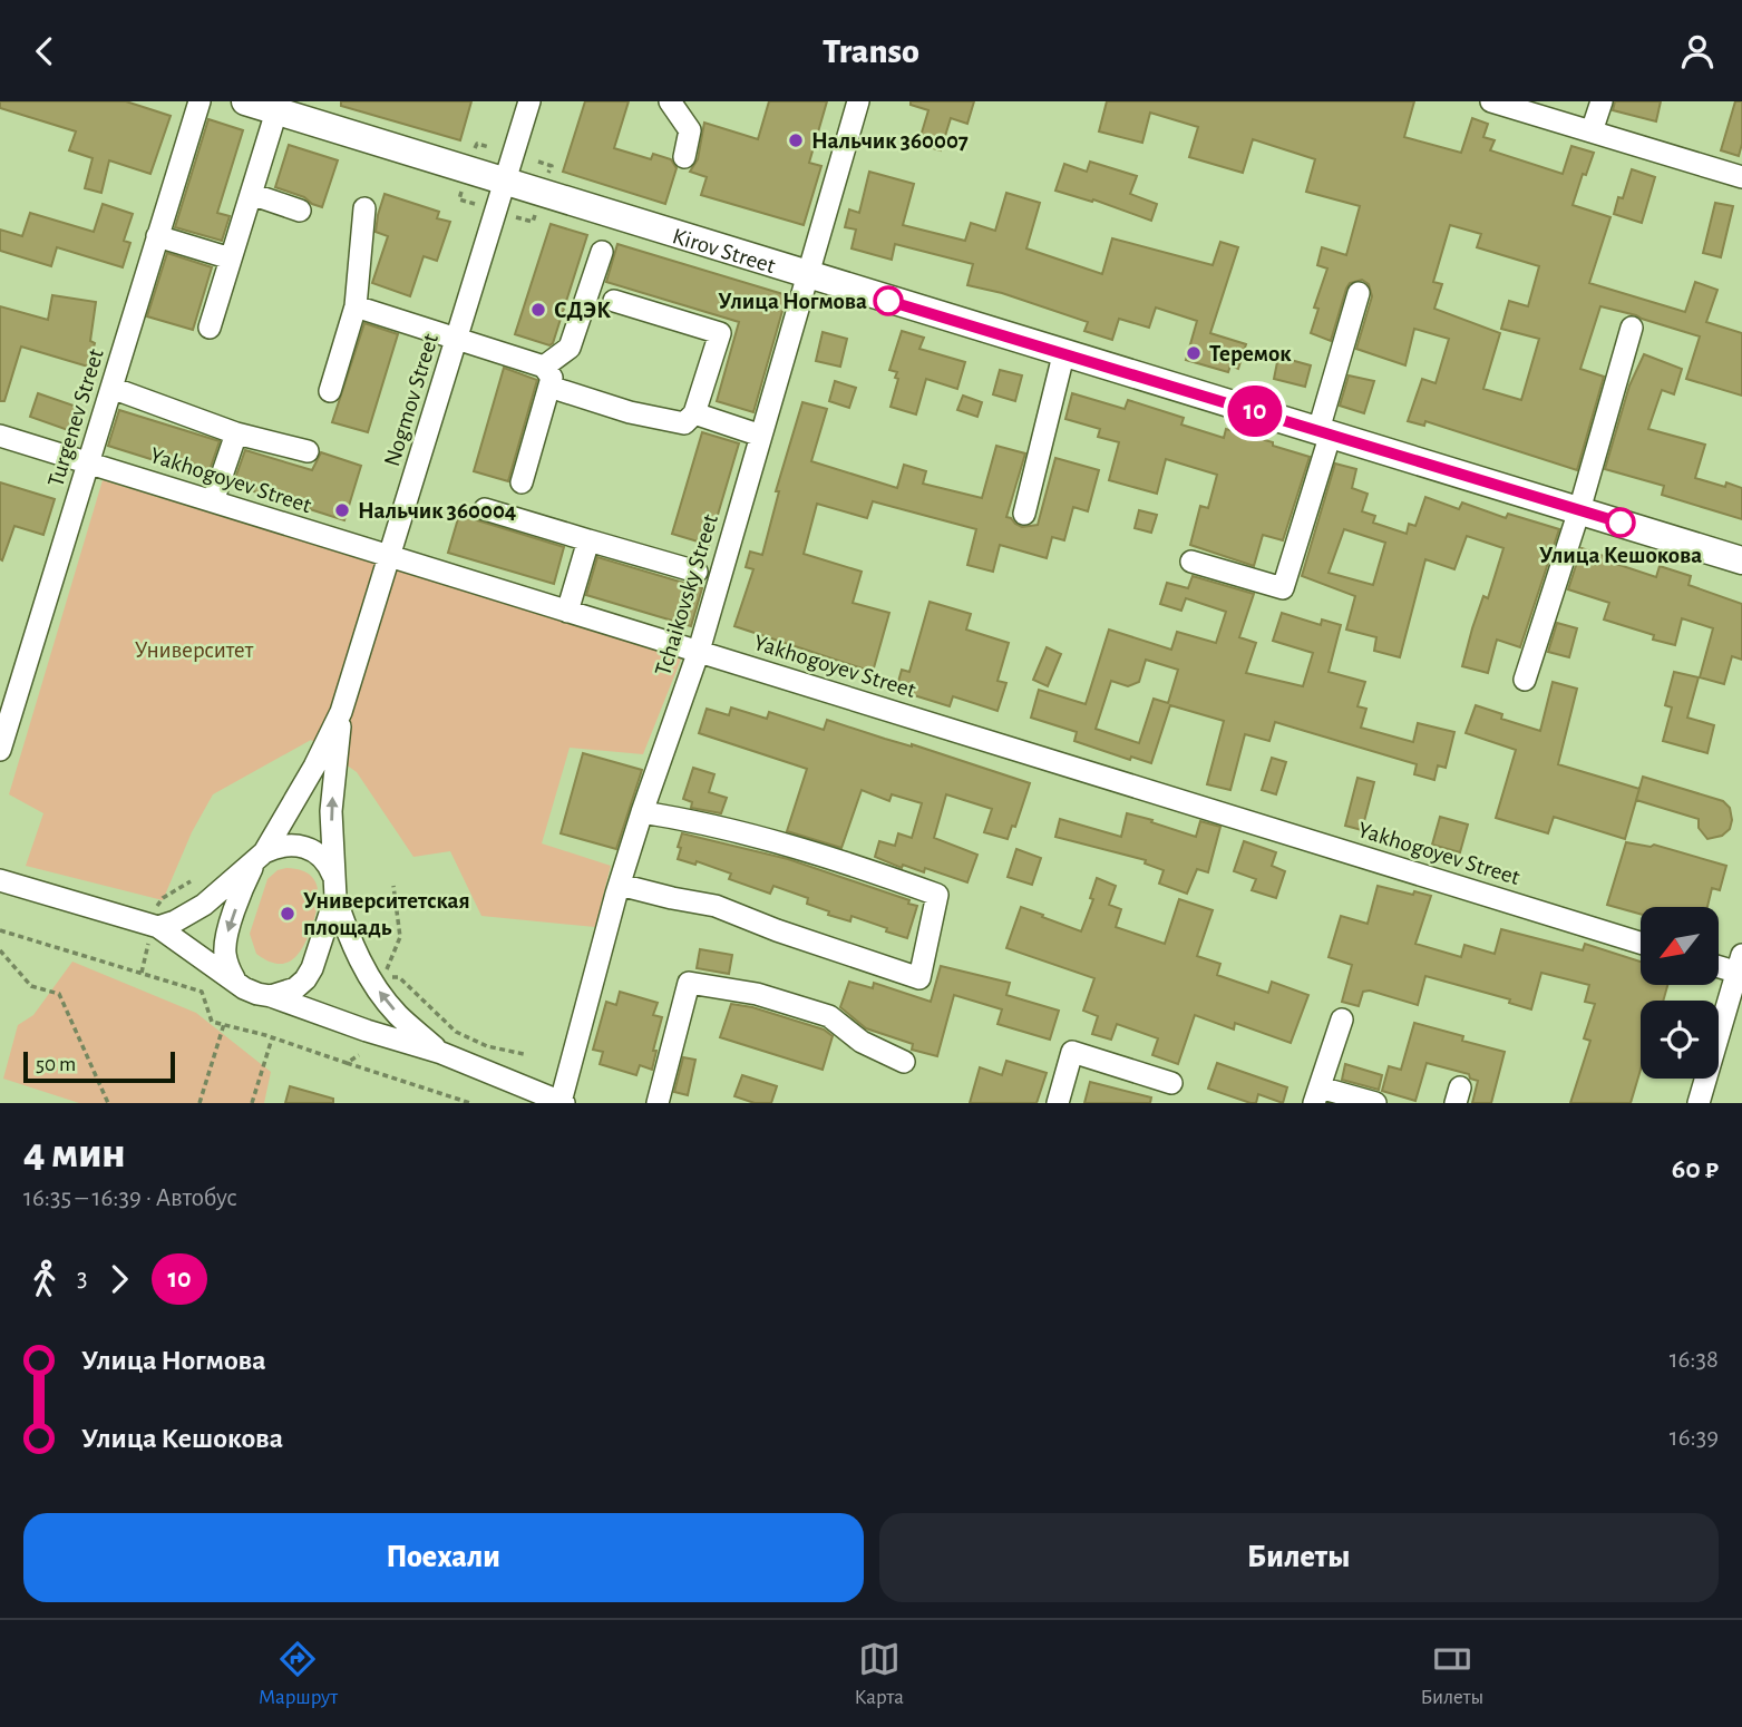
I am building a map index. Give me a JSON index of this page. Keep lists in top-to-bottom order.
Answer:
{
  "streets": {
    "main road": ["Kirov Street"],
    "street": [
      "Nogmov Street",
      "Turgenev Street",
      "Yakhogoyev Street",
      "Tchaikovsky Street"
    ]
  },
  "crossings": [
    ["Kirov Street", "Nogmov Street"],
    ["Kirov Street", "Tchaikovsky Street"],
    ["Nogmov Street", "Yakhogoyev Street"],
    ["Turgenev Street", "Yakhogoyev Street"],
    ["Yakhogoyev Street", "Tchaikovsky Street"]
  ],
  "parks": ["Университет"],
  "places": [
    "Нальчик 360007",
    "Улица Ногмова",
    "СДЭК",
    "Теремок",
    "Нальчик 360004",
    "Улица Кешокова",
    "Университетская площадь"
  ],
  "lines": ["bus line 10"],
  "scale_bar": "50 m",
  "north": "bottom left",
  "page": {
    "header": "Transo",
    "on_map": "10",
    "scale": "50 m",
    "heading": ["4 мин", "16:35 – 16:39 · Автобус", "60 ₽"],
    "legs": ["3", "10"],
    "list": [
      {
        "name": "Улица Ногмова",
        "value": "16:38"
      },
      {
        "name": "Улица Кешокова",
        "value": "16:39"
      }
    ],
    "buttons": ["Поехали", "Билеты"],
    "tabs": ["Маршрут", "Карта", "Билеты"]
  }
}
